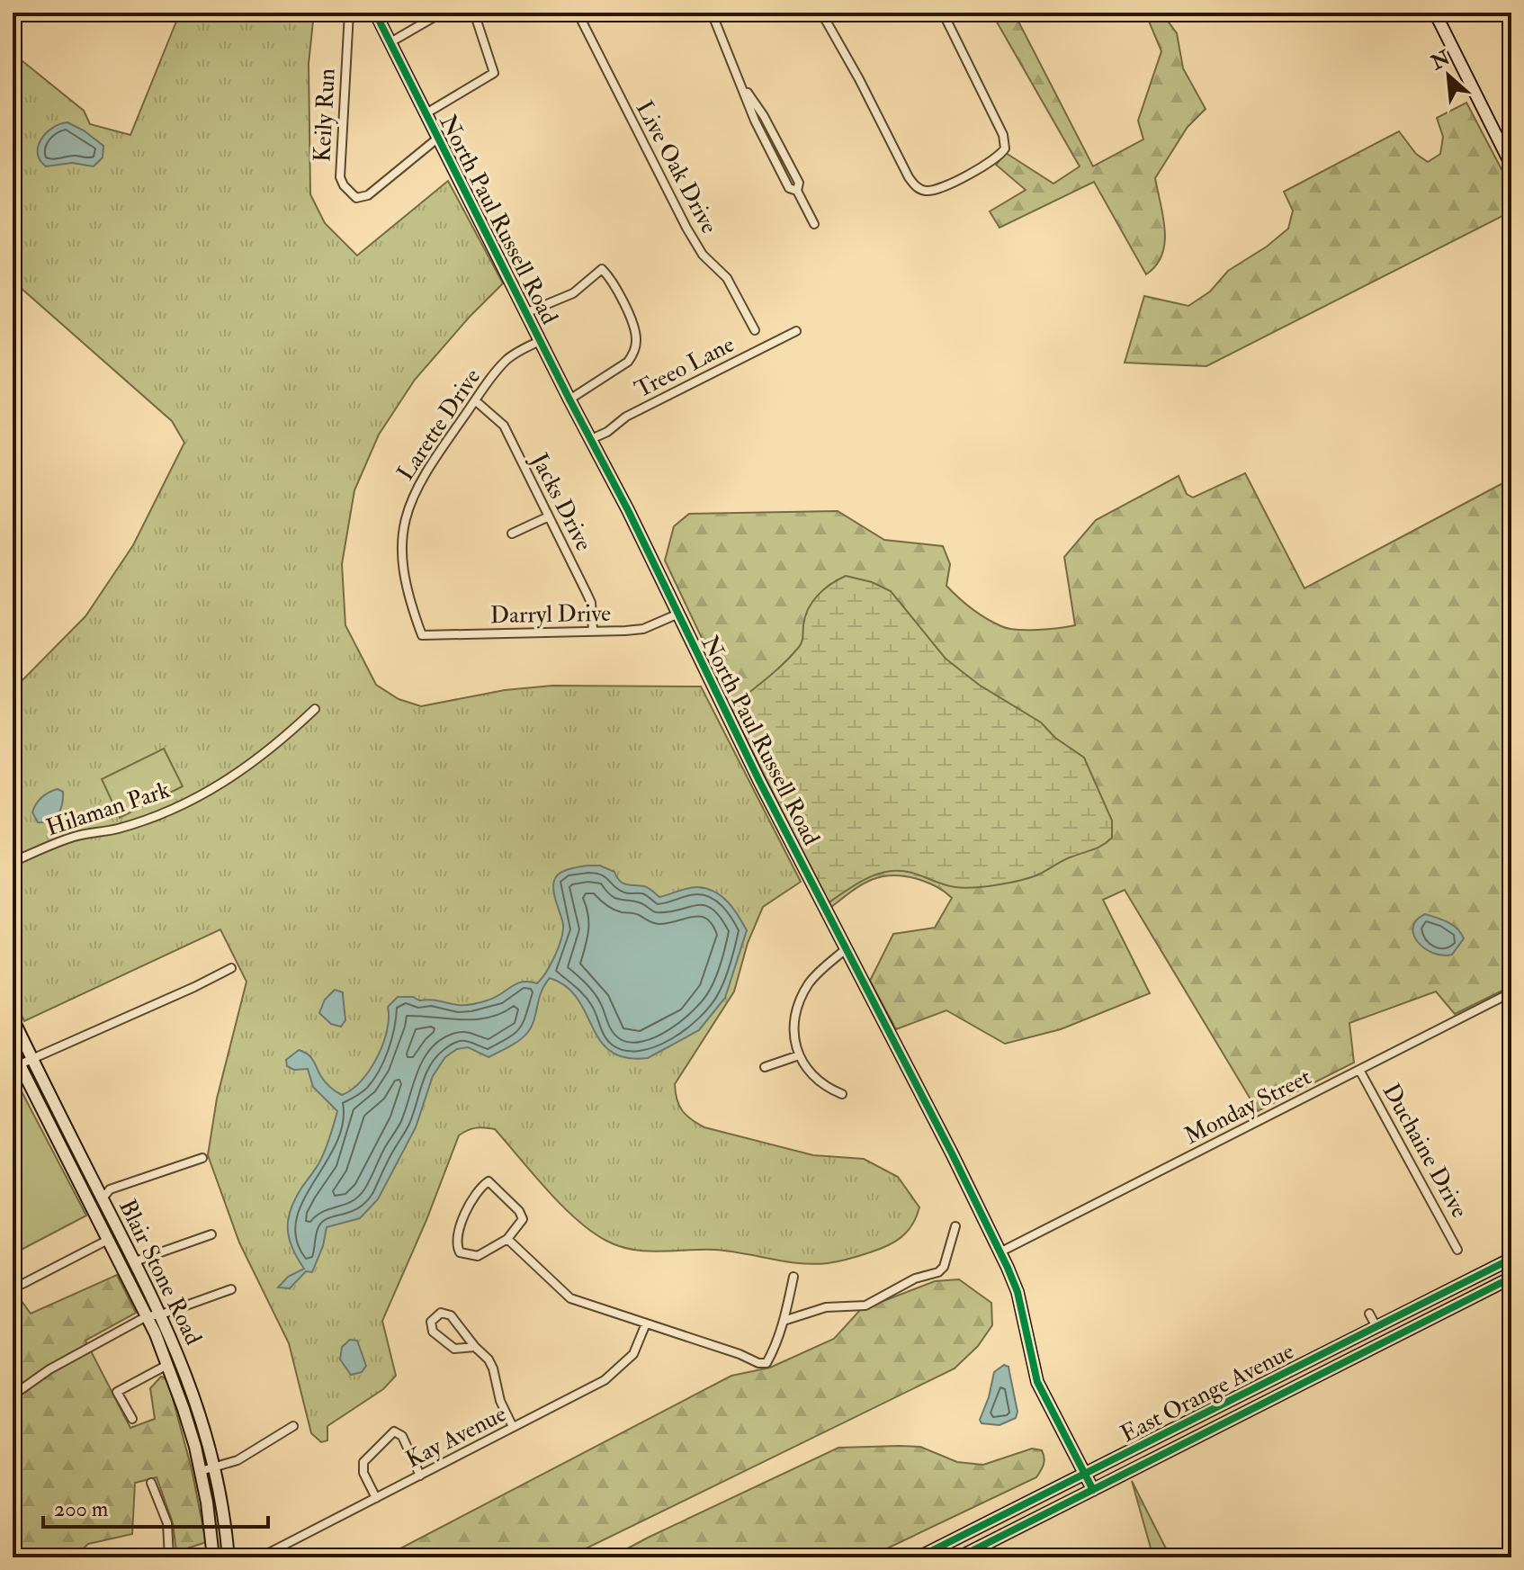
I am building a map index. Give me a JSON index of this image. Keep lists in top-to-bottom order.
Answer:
{
  "streets": {
    "street": [
      "Keily Run",
      "Live Oak Drive",
      "North Paul Russell Road",
      "Treeo Lane",
      "Larette Drive",
      "Jacks Drive",
      "Darryl Drive",
      "Hilaman Park",
      "Monday Street",
      "Duchaine Drive",
      "Blair Stone Road",
      "East Orange Avenue",
      "Kay Avenue"
    ]
  },
  "crossings": [
    ["Keily Run", "North Paul Russell Road"],
    ["North Paul Russell Road", "Treeo Lane"],
    ["North Paul Russell Road", "Larette Drive"],
    ["North Paul Russell Road", "Darryl Drive"],
    ["North Paul Russell Road", "Monday Street"],
    ["North Paul Russell Road", "East Orange Avenue"],
    ["Larette Drive", "Jacks Drive"],
    ["Larette Drive", "Darryl Drive"],
    ["Jacks Drive", "Darryl Drive"],
    ["Monday Street", "Duchaine Drive"]
  ],
  "scale_bar": "200 m",
  "north": "top left"
}
